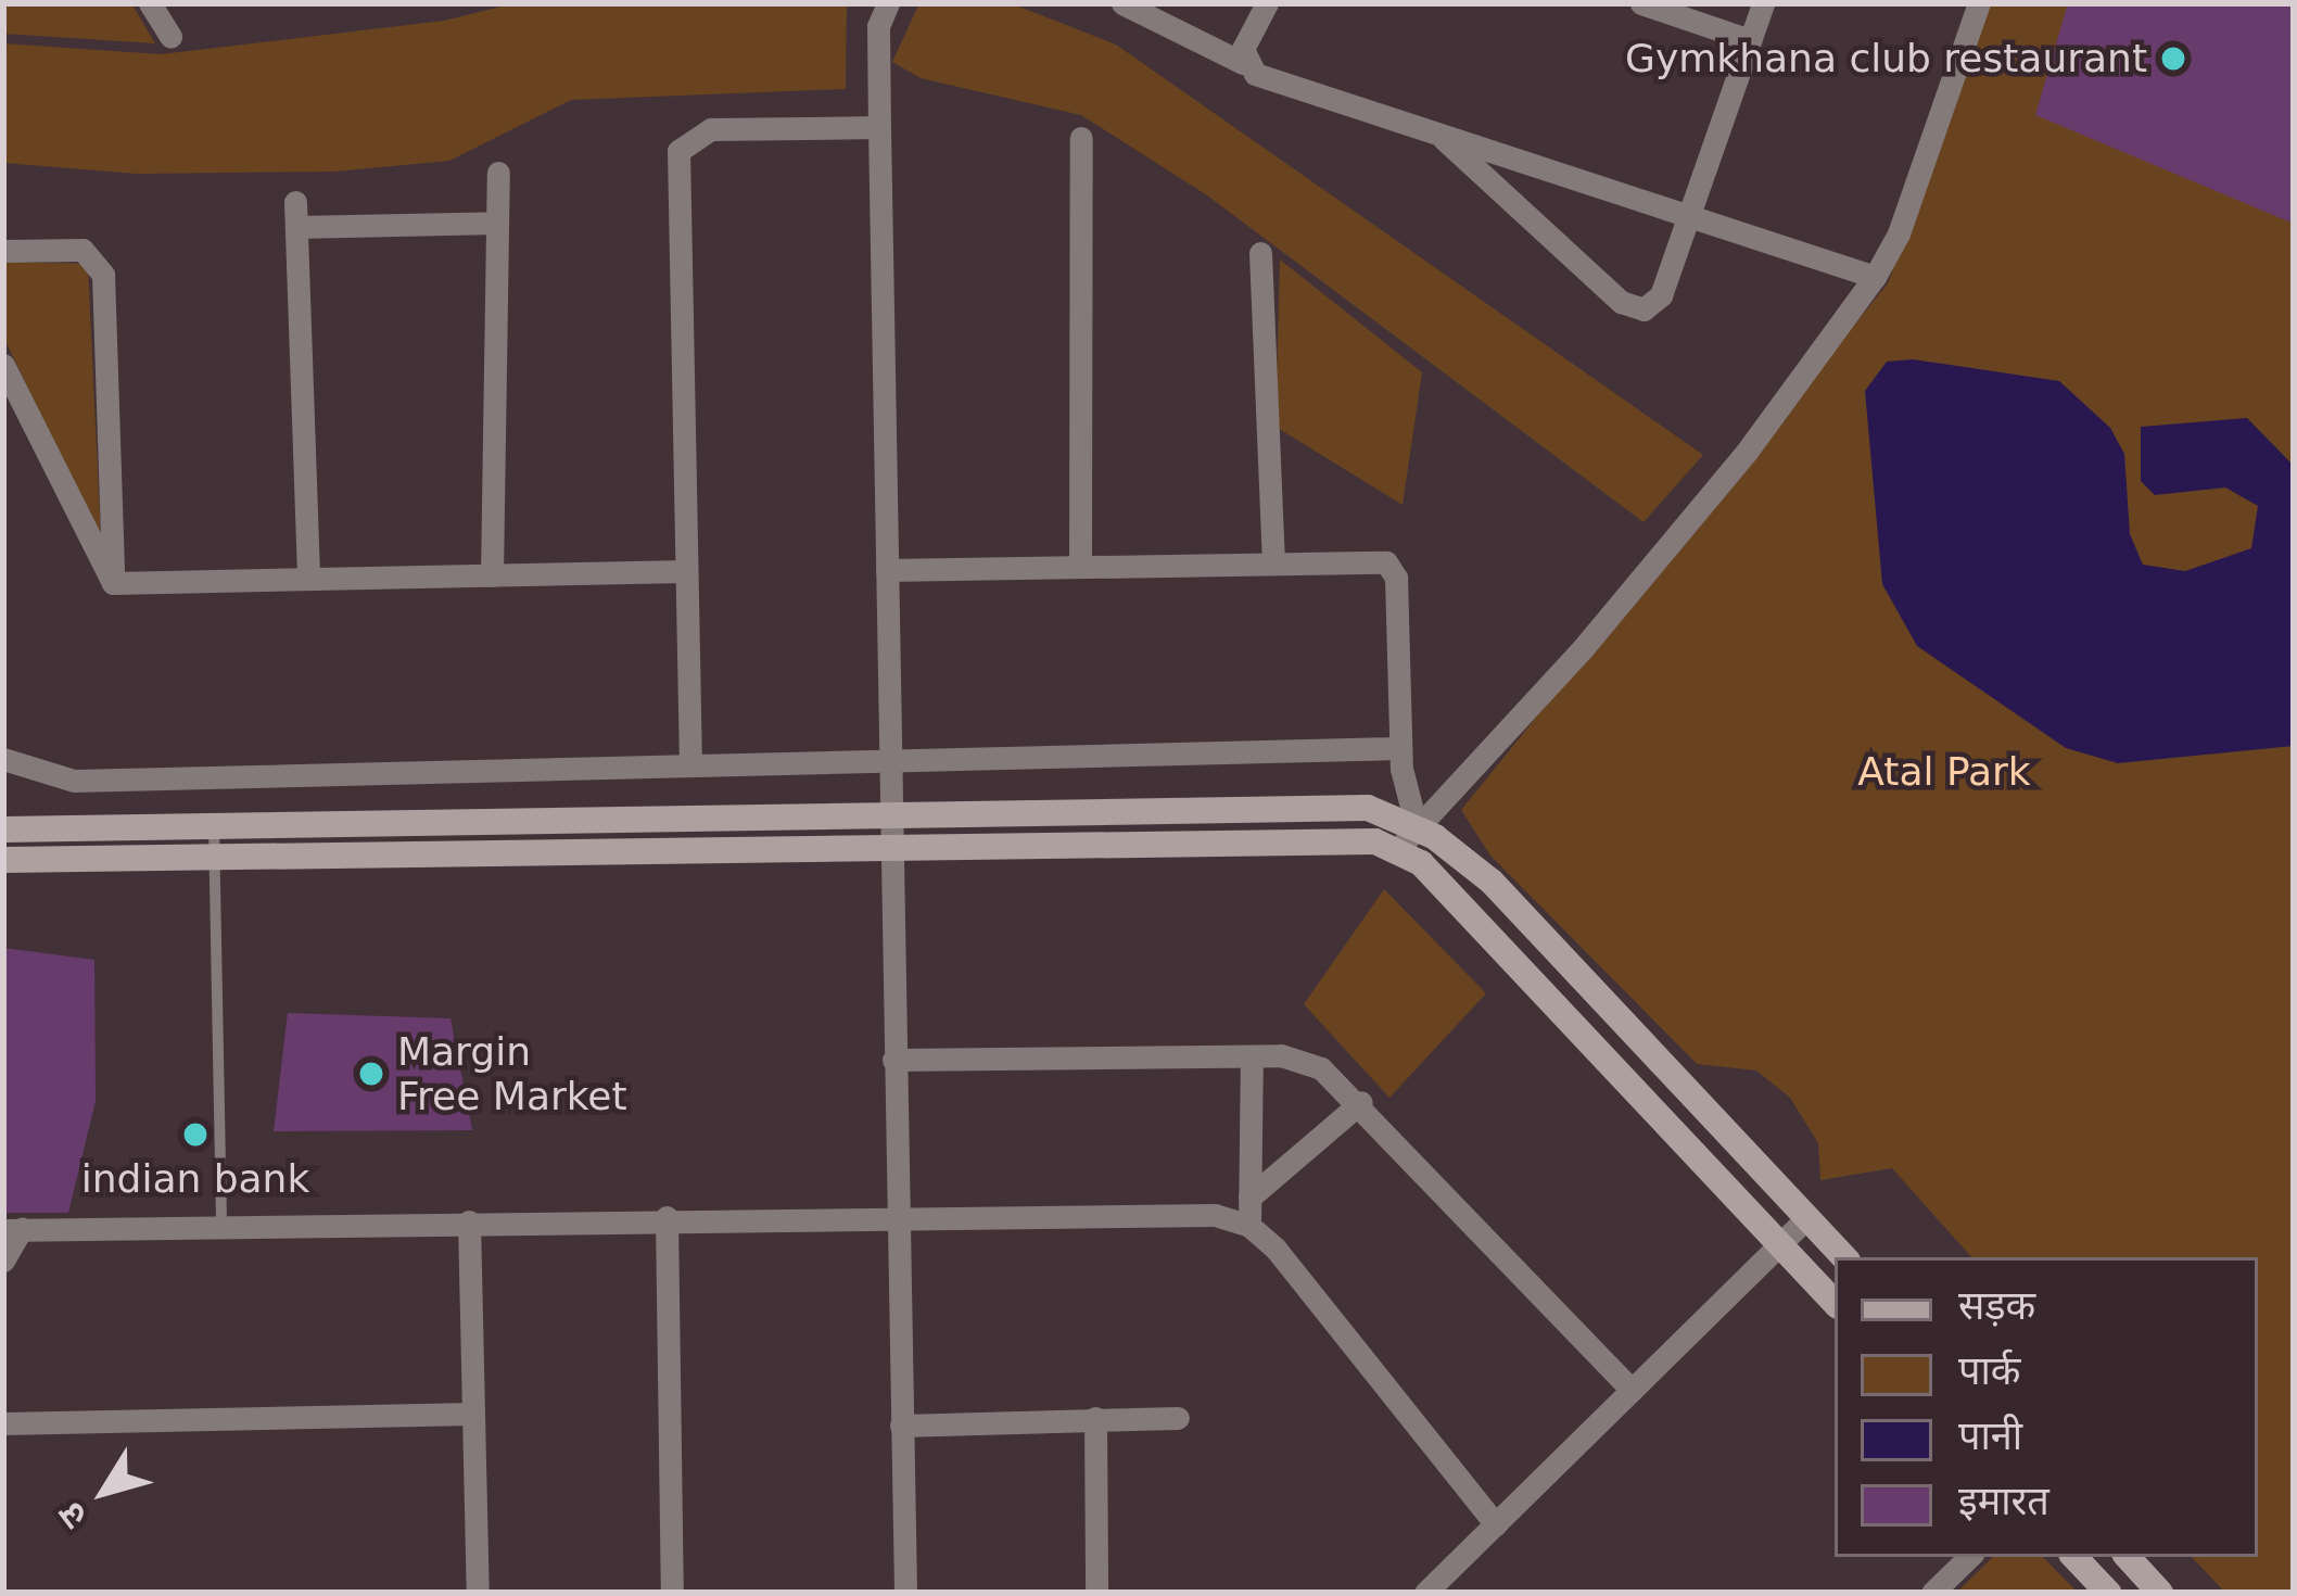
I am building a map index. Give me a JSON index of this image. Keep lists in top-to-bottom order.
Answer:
{
  "parks": ["Atal Park"],
  "places": ["Gymkhana club restaurant", "Margin Free Market", "indian bank"],
  "legend": [
    "सड़क",
    "पार्क",
    "पानी",
    "इमारत"
  ],
  "north": "bottom left"
}
